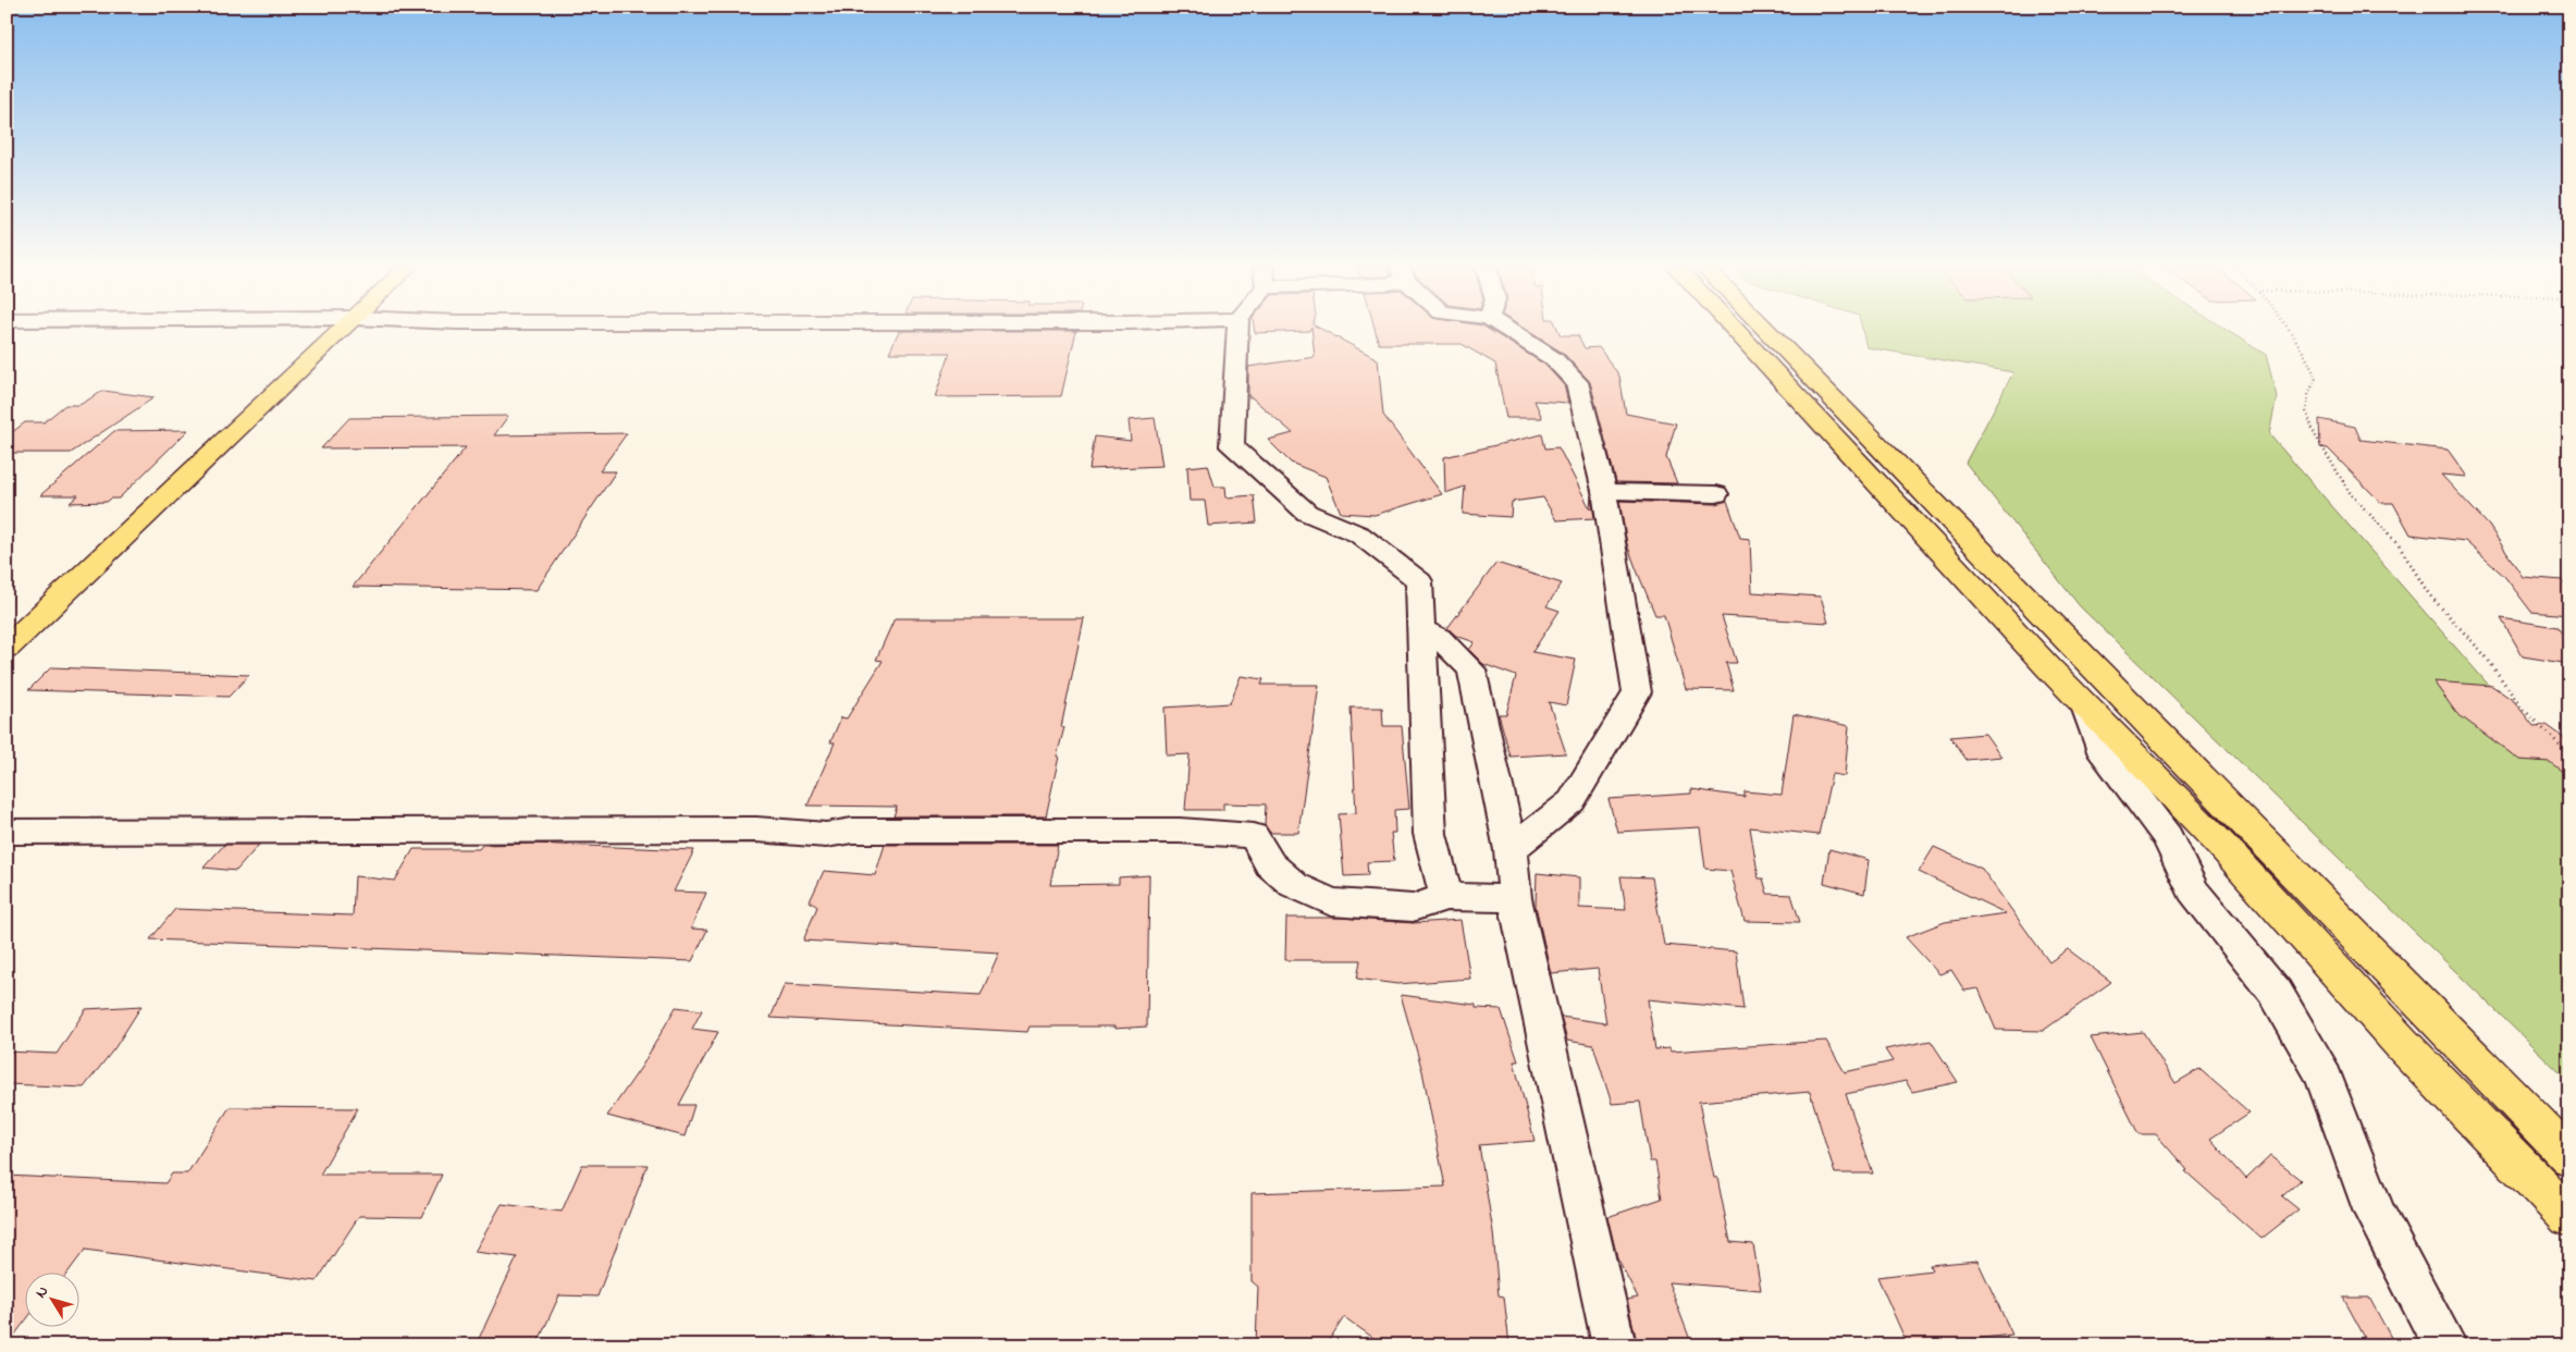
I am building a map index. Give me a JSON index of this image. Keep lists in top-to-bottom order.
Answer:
{
  "north": "top left"
}
